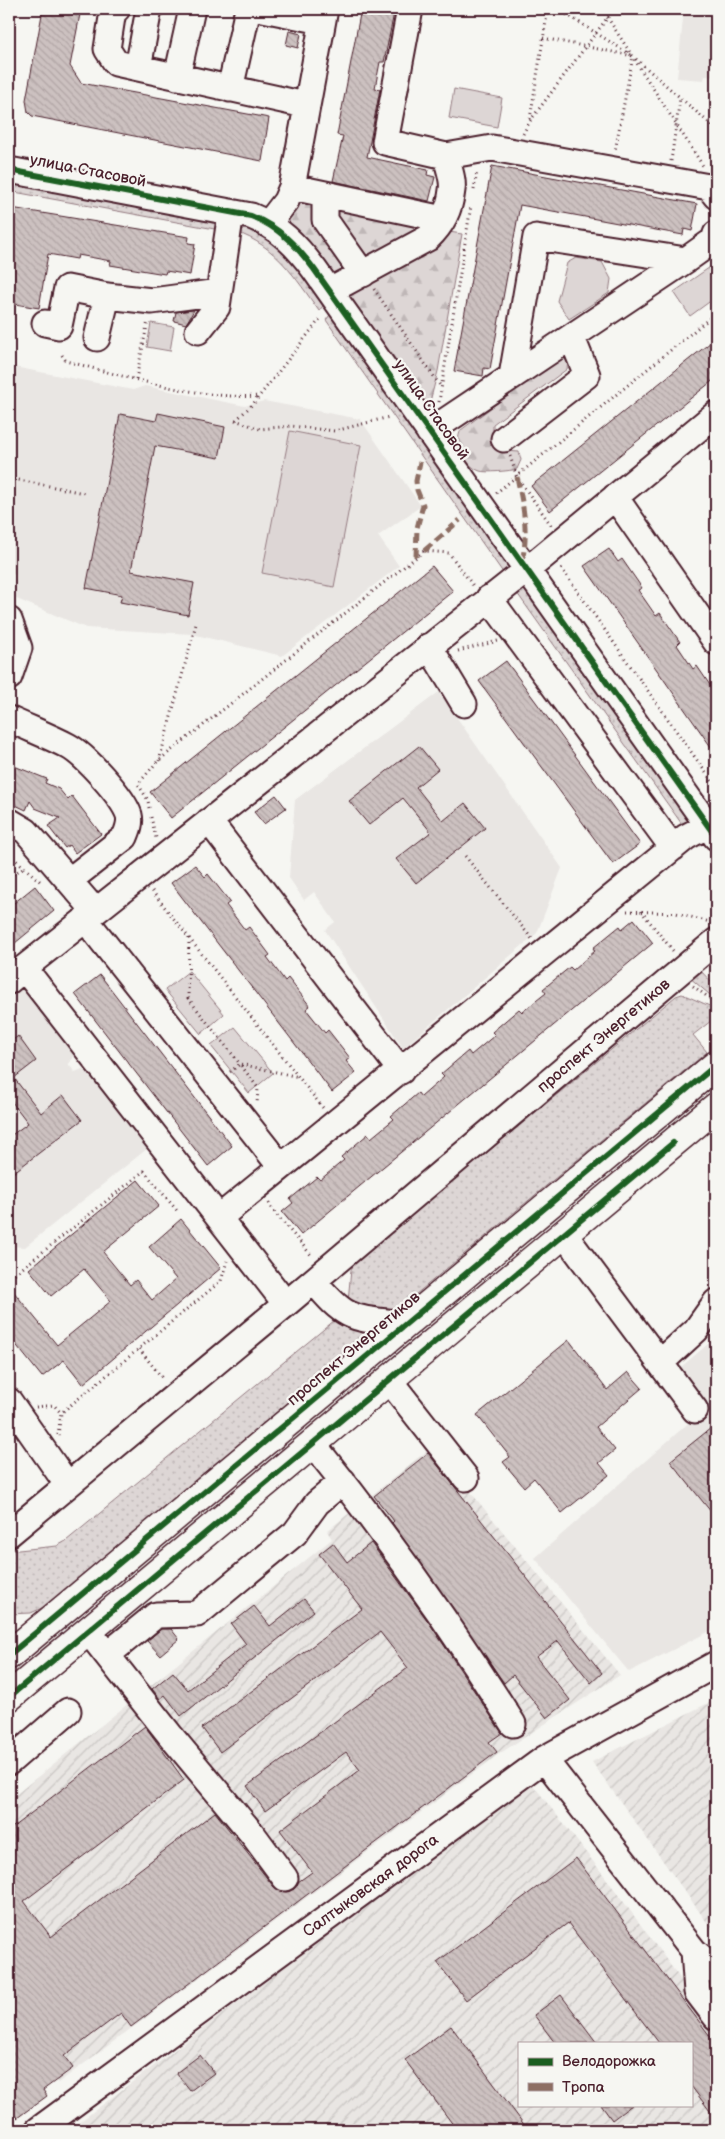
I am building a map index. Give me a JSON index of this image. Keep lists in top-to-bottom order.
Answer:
{
  "streets": {
    "main road": ["проспект Энергетиков"],
    "street": ["улица Стасовой", "Салтыковская дорога"]
  },
  "legend": ["Велодорожка", "Тропа"]
}
